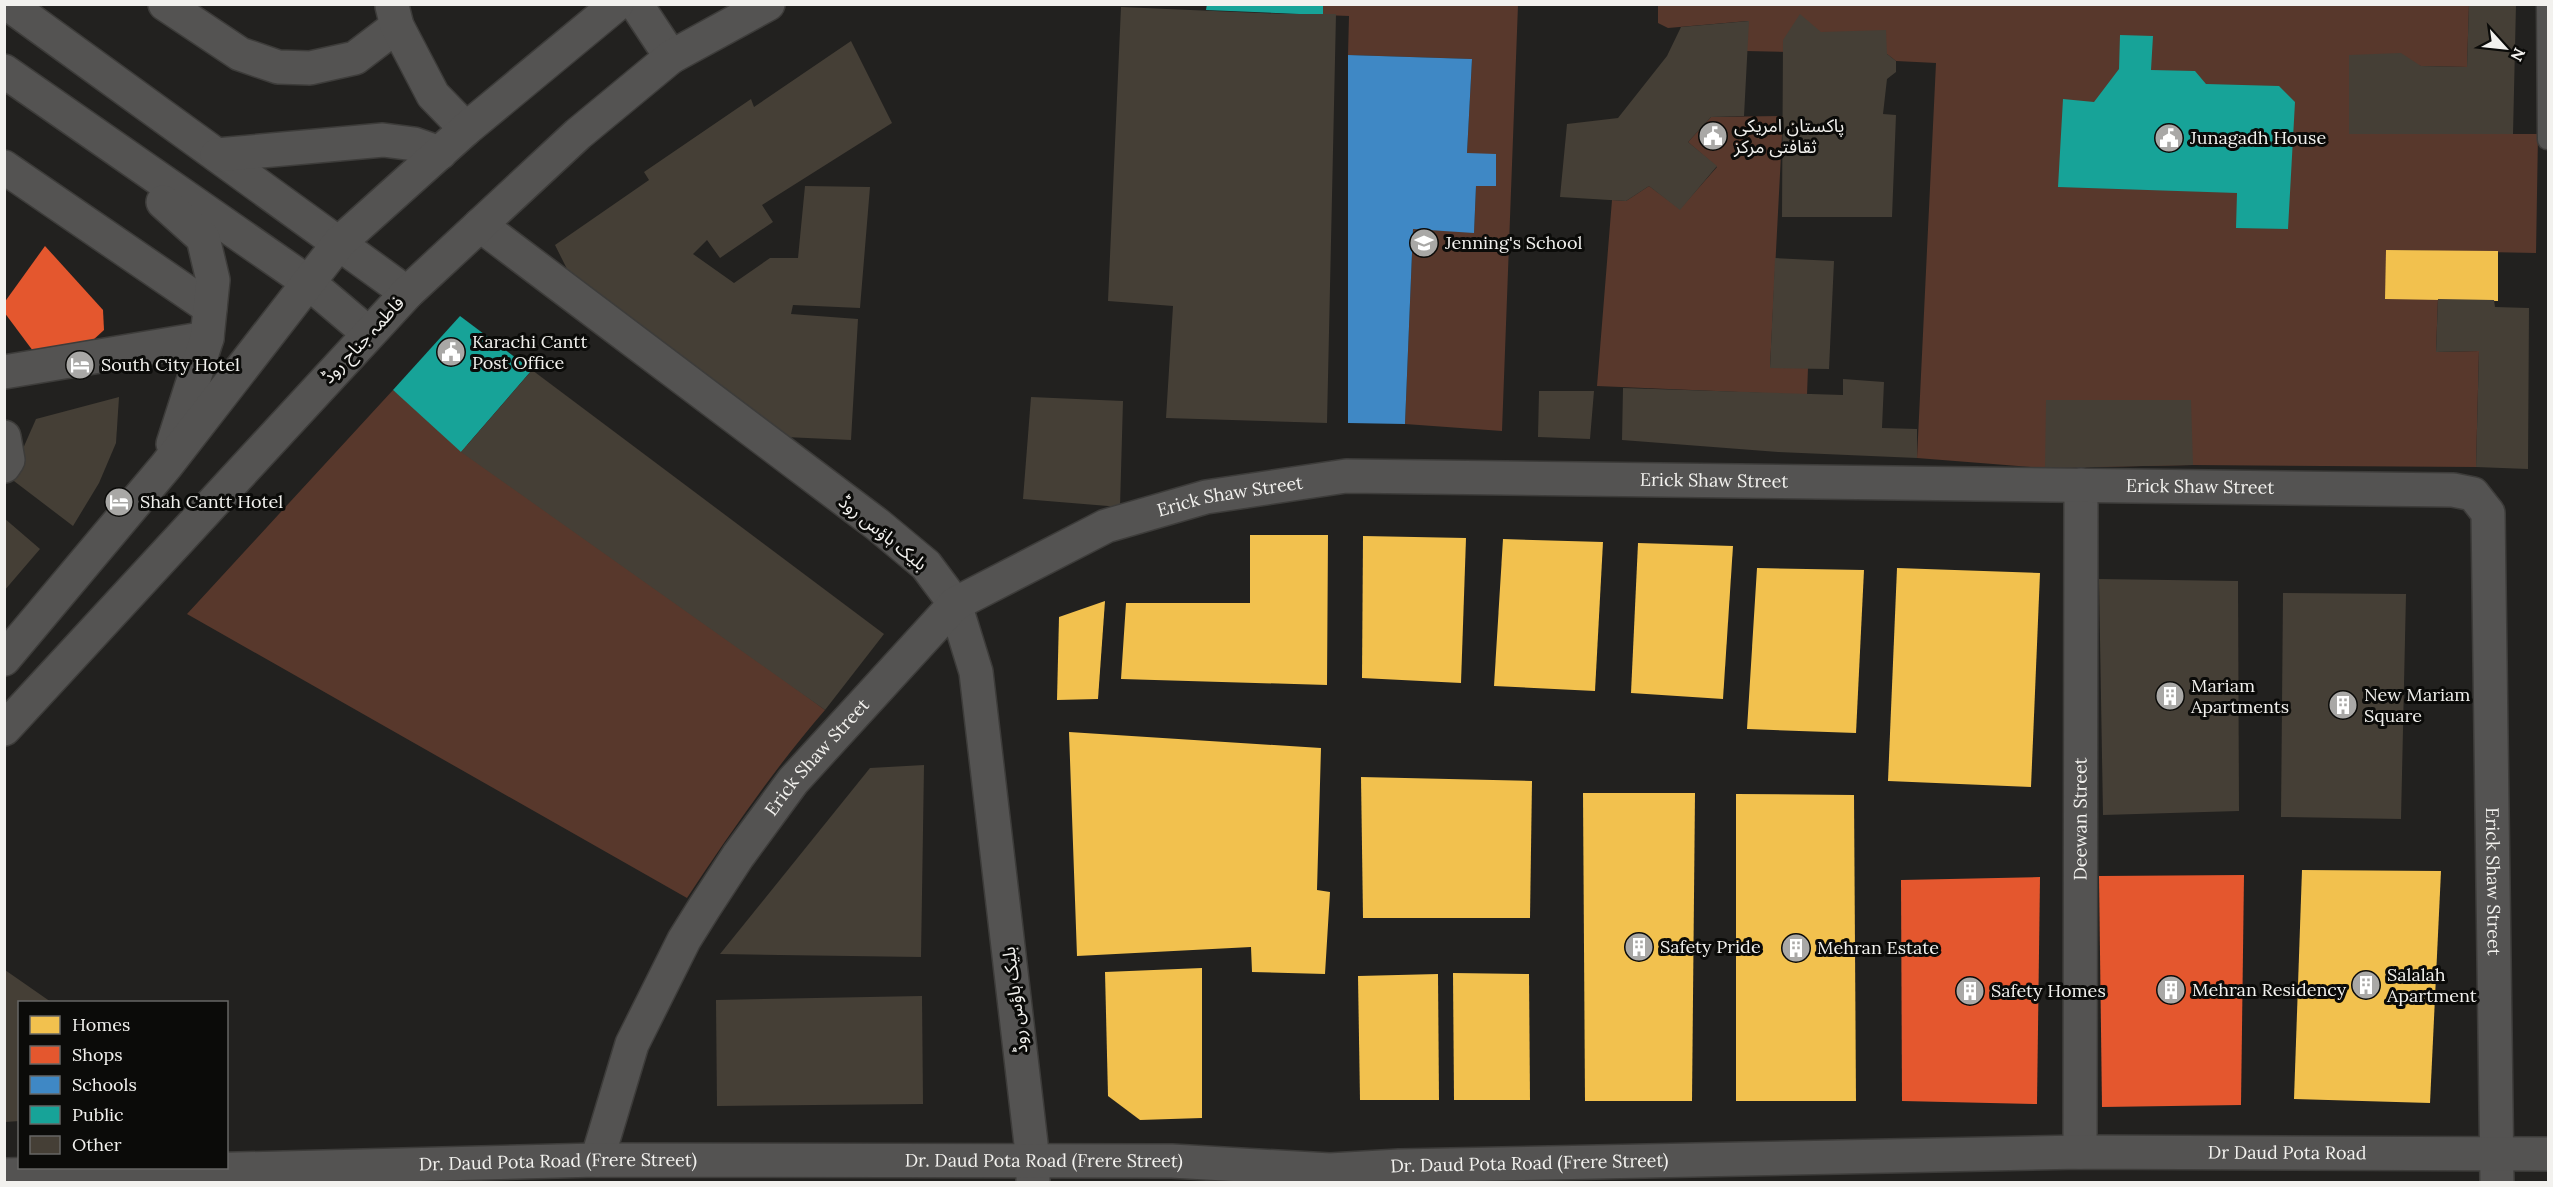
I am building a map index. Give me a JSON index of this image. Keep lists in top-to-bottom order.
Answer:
{
  "streets": {
    "main road": [
      "فاطمہ جناح روڈ",
      "Erick Shaw Street",
      "بلیک ہاؤس روڈ",
      "Deewan Street",
      "Dr Daud Pota Road",
      "Dr. Daud Pota Road (Frere Street)"
    ]
  },
  "crossings": [
    ["فاطمہ جناح روڈ", "بلیک ہاؤس روڈ"],
    ["Erick Shaw Street", "بلیک ہاؤس روڈ"],
    ["Erick Shaw Street", "Deewan Street"],
    ["Erick Shaw Street", "Dr Daud Pota Road"],
    ["Erick Shaw Street", "Dr. Daud Pota Road (Frere Street)"],
    ["بلیک ہاؤس روڈ", "Dr. Daud Pota Road (Frere Street)"],
    ["Deewan Street", "Dr Daud Pota Road"],
    ["Deewan Street", "Dr. Daud Pota Road (Frere Street)"],
    ["Dr Daud Pota Road", "Dr. Daud Pota Road (Frere Street)"]
  ],
  "places": {
    "public building": ["پاکستان امریکی ثقافتی مرکز", "Junagadh House", "Karachi Cantt Post Office"],
    "school or university": ["Jenning's School"],
    "hotel": ["South City Hotel", "Shah Cantt Hotel"],
    "building": [
      "Mariam Apartments",
      "New Mariam Square",
      "Safety Pride",
      "Mehran Estate",
      "Salalah Apartment",
      "Mehran Residency",
      "Safety Homes"
    ]
  },
  "legend": [
    "Homes",
    "Shops",
    "Schools",
    "Public",
    "Other"
  ],
  "north": "bottom right"
}
